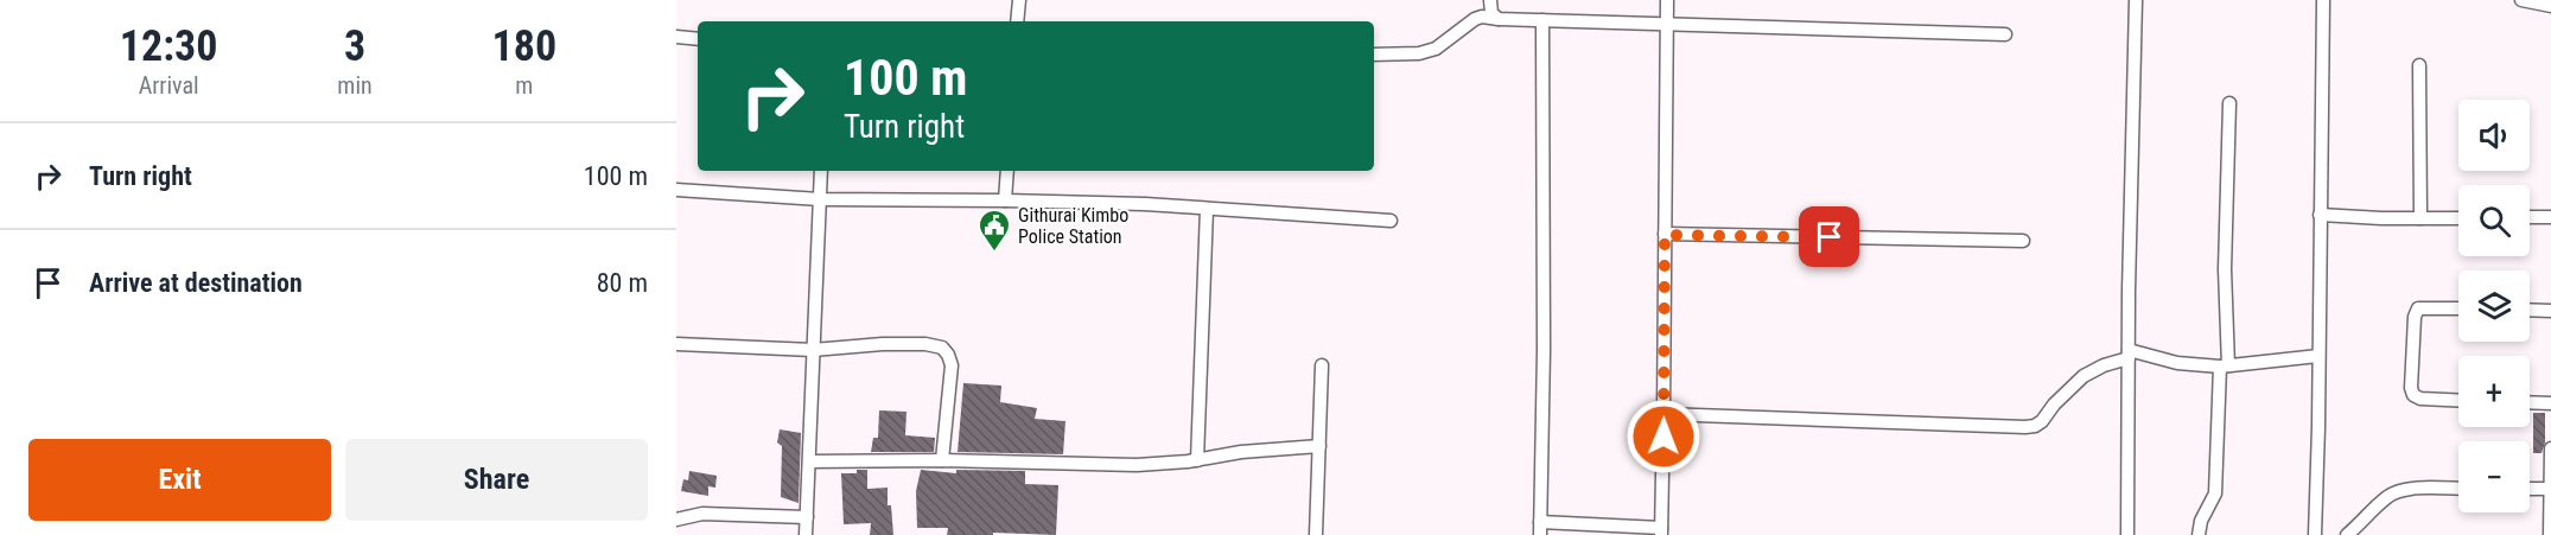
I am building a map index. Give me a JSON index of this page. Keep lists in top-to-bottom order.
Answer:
{
  "places": {
    "public building": ["Githurai Kimbo Police Station"]
  },
  "page": {
    "eta": [
      "12:30",
      "Arrival",
      "3",
      "min",
      "180",
      "m"
    ],
    "turn": ["100 m", "Turn right"],
    "map_buttons": ["+", "−"],
    "list": [
      {
        "name": "Turn right",
        "value": "100 m"
      },
      {
        "name": "Arrive at destination",
        "value": "80 m"
      }
    ],
    "buttons": ["Exit", "Share"]
  }
}
